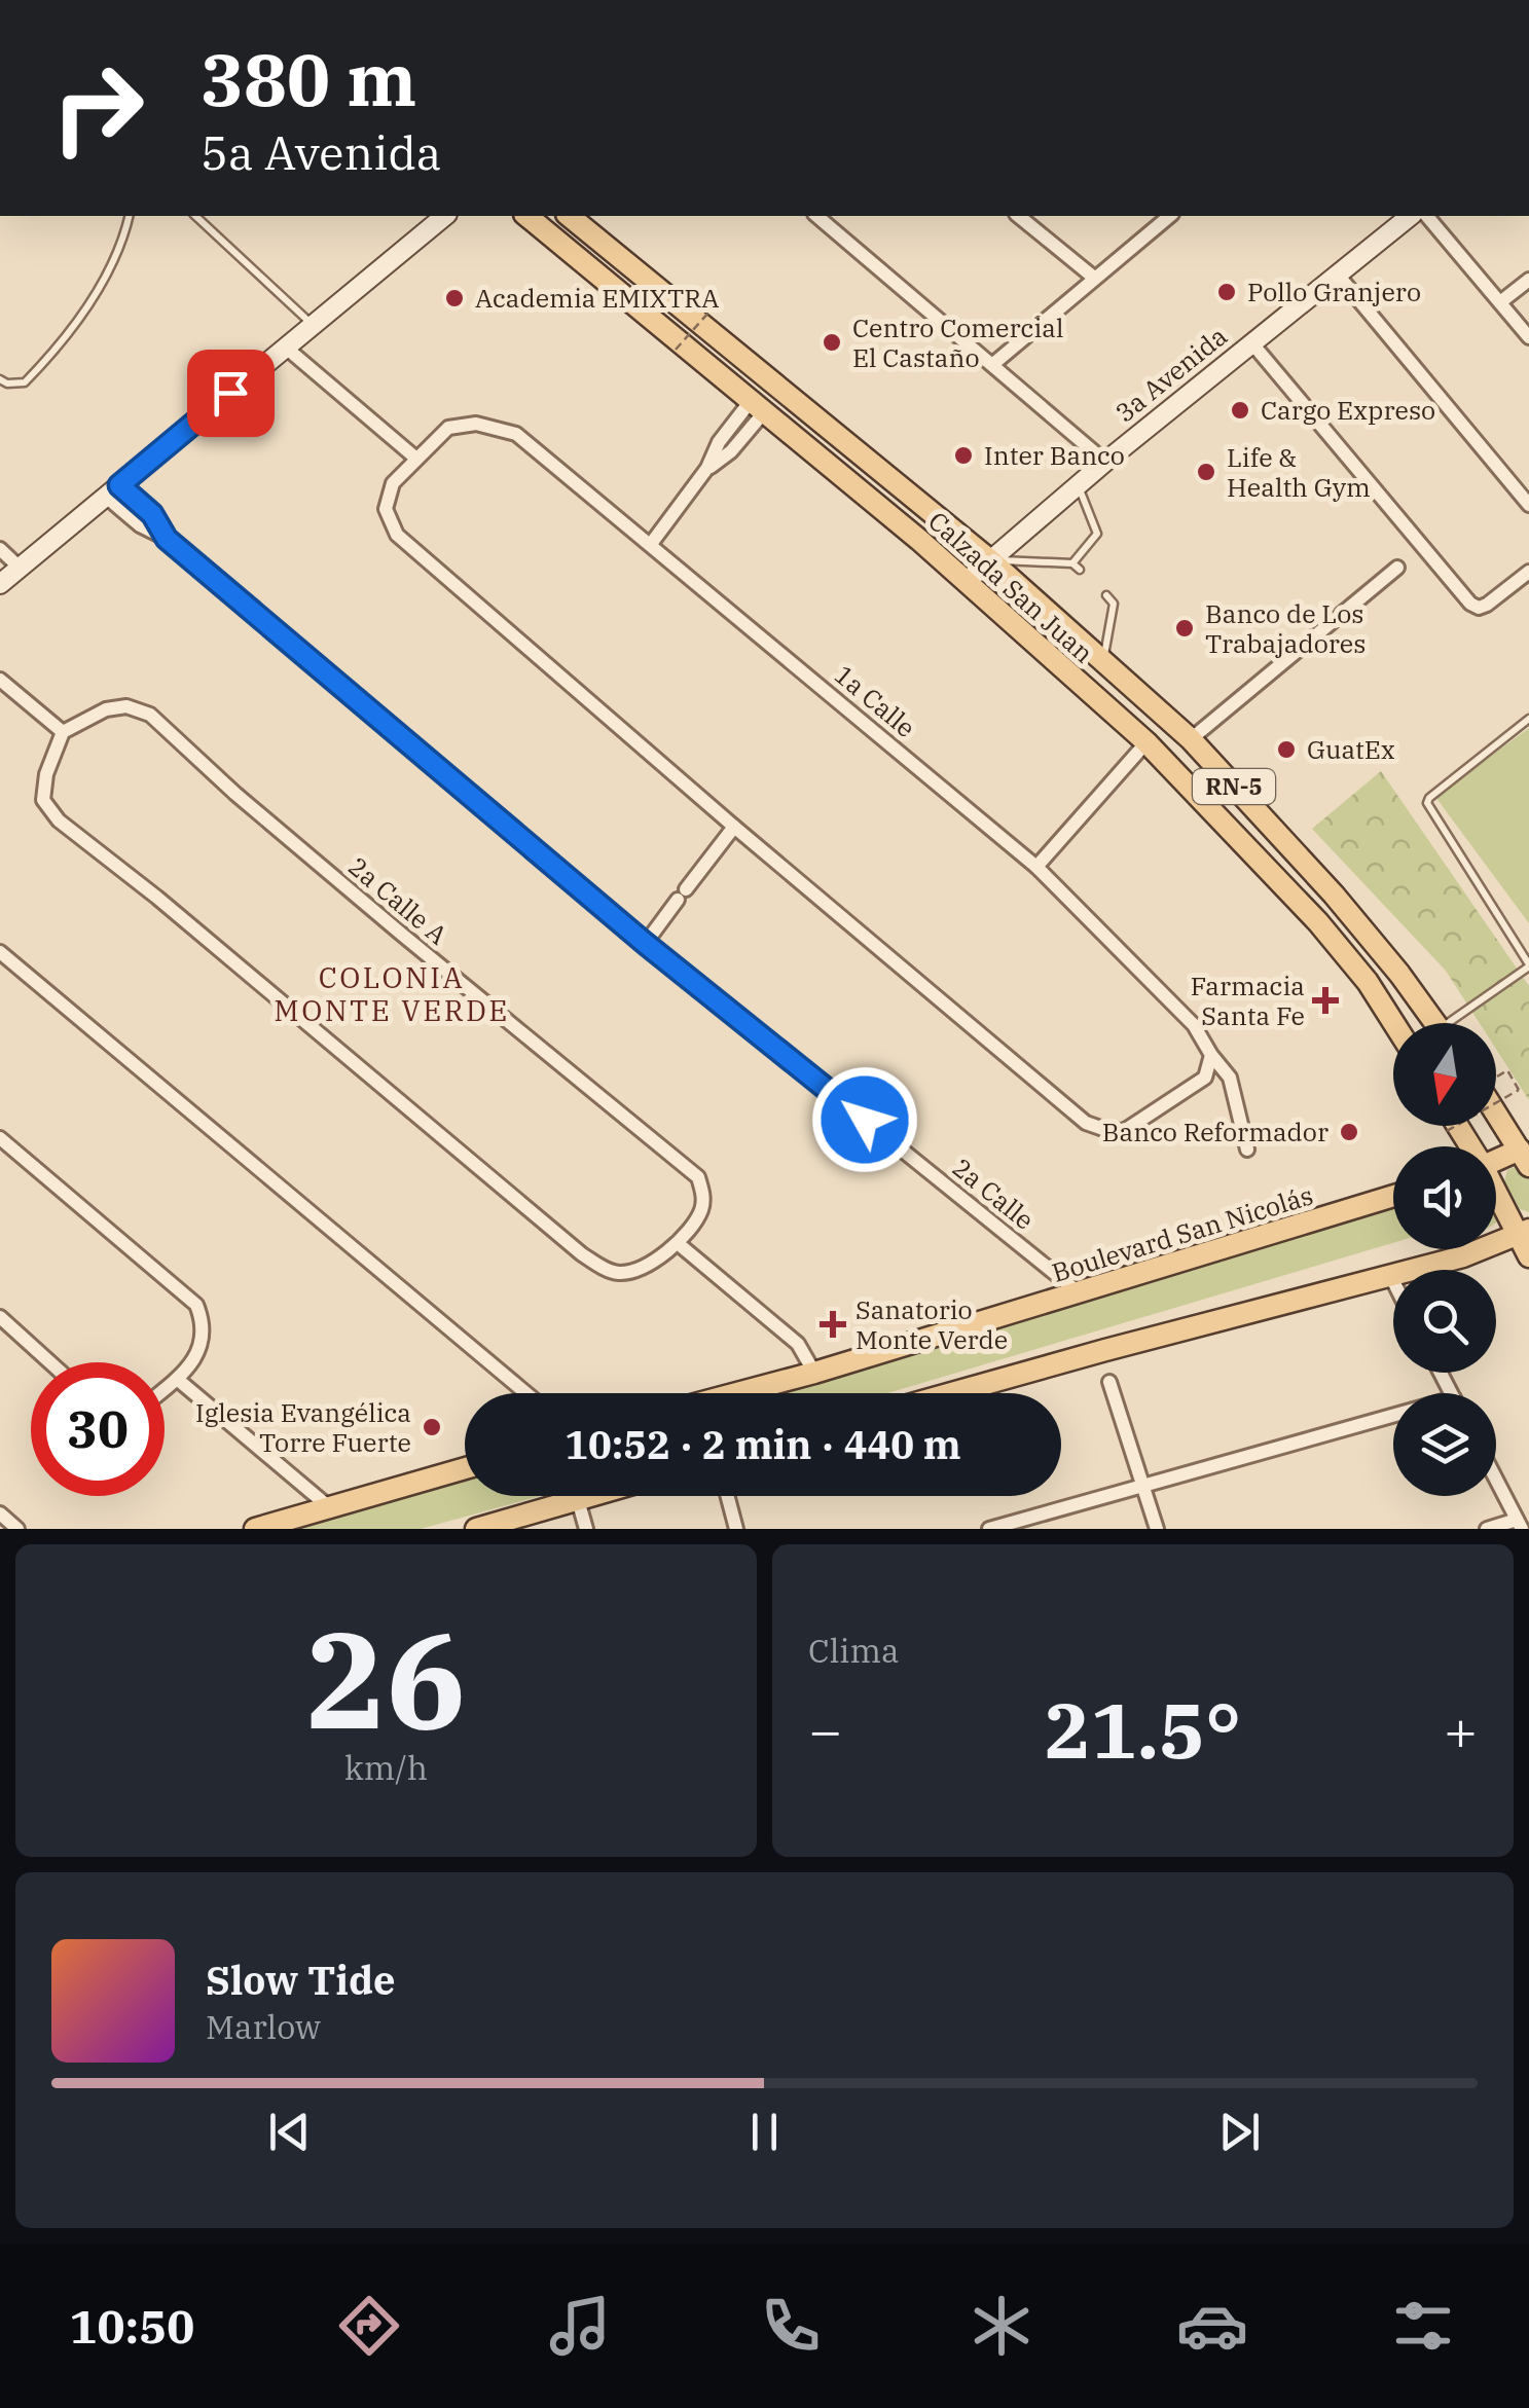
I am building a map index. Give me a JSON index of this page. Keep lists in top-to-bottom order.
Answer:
{
  "streets": {
    "main road": [
      "3a Avenida",
      "Calzada San Juan",
      "RN-5",
      "Boulevard San Nicolás"
    ],
    "street": ["1a Calle", "2a Calle A", "2a Calle"]
  },
  "crossings": [
    ["3a Avenida", "Calzada San Juan"],
    ["2a Calle", "Boulevard San Nicolás"]
  ],
  "districts": ["COLONIA MONTE VERDE"],
  "places": {
    "other": [
      "Pollo Granjero",
      "Academia EMIXTRA",
      "Centro Comercial El Castaño",
      "Cargo Expreso",
      "Inter Banco",
      "Life & Health Gym",
      "Banco de Los Trabajadores",
      "GuatEx",
      "Banco Reformador",
      "Iglesia Evangélica Torre Fuerte"
    ],
    "health": ["Farmacia Santa Fe", "Sanatorio Monte Verde"]
  },
  "north": "bottom",
  "page": {
    "turn": ["380 m", "5a Avenida"],
    "limit": "30",
    "trip": "10:52 · 2 min · 440 m",
    "tile": [
      ["26", "km/h"],
      "Clima"
    ],
    "heat": ["−", "21.5°", "+"],
    "song": ["Slow Tide", "Marlow"],
    "tabs": "10:50"
  }
}
